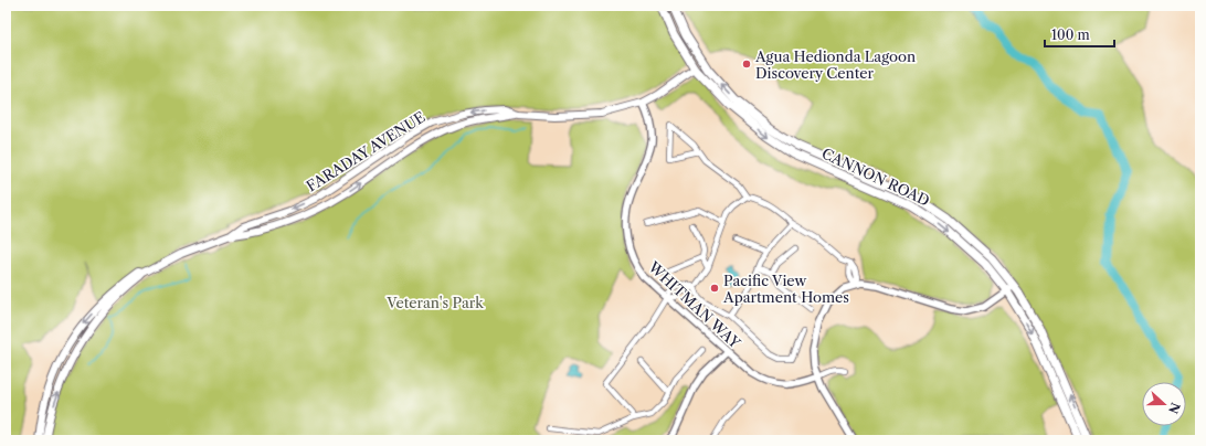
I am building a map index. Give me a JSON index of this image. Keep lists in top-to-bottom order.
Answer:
{
  "streets": {
    "main road": ["FARADAY AVENUE", "CANNON ROAD"],
    "street": ["WHITMAN WAY"]
  },
  "crossings": [
    ["FARADAY AVENUE", "CANNON ROAD"],
    ["FARADAY AVENUE", "WHITMAN WAY"]
  ],
  "parks": ["Veteran's Park"],
  "places": ["Agua Hedionda Lagoon Discovery Center", "Pacific View Apartment Homes"],
  "scale_bar": "100 m",
  "north": "right"
}
